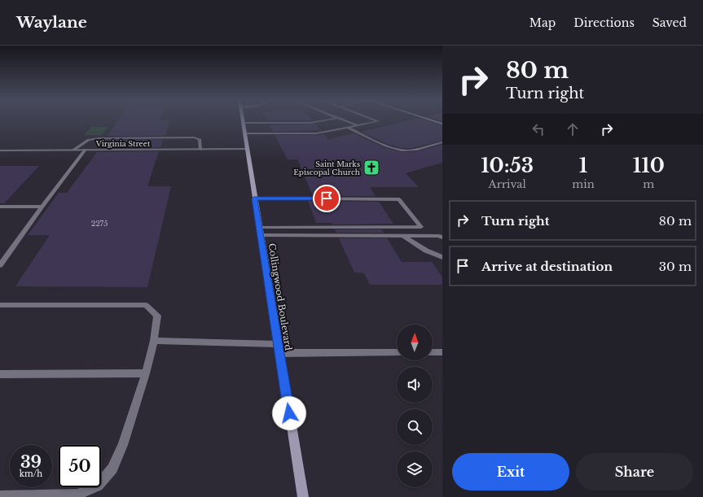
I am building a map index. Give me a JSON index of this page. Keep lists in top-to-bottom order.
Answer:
{
  "streets": {
    "main road": ["Collingwood Boulevard"],
    "street": ["Virginia Street"]
  },
  "crossings": [
    ["Virginia Street", "Collingwood Boulevard"]
  ],
  "places": {
    "church": ["Saint Marks Episcopal Church"]
  },
  "house_numbers": ["2275"],
  "north": "top",
  "page": {
    "header": "Waylane",
    "nav": ["Map", "Directions", "Saved"],
    "turn": ["80 m", "Turn right"],
    "eta": [
      "10:53",
      "Arrival",
      "1",
      "min",
      "110",
      "m"
    ],
    "list": [
      {
        "name": "Turn right",
        "value": "80 m"
      },
      {
        "name": "Arrive at destination",
        "value": "30 m"
      }
    ],
    "speed": "39 km/h",
    "limit": "50",
    "buttons": ["Exit", "Share"]
  }
}
